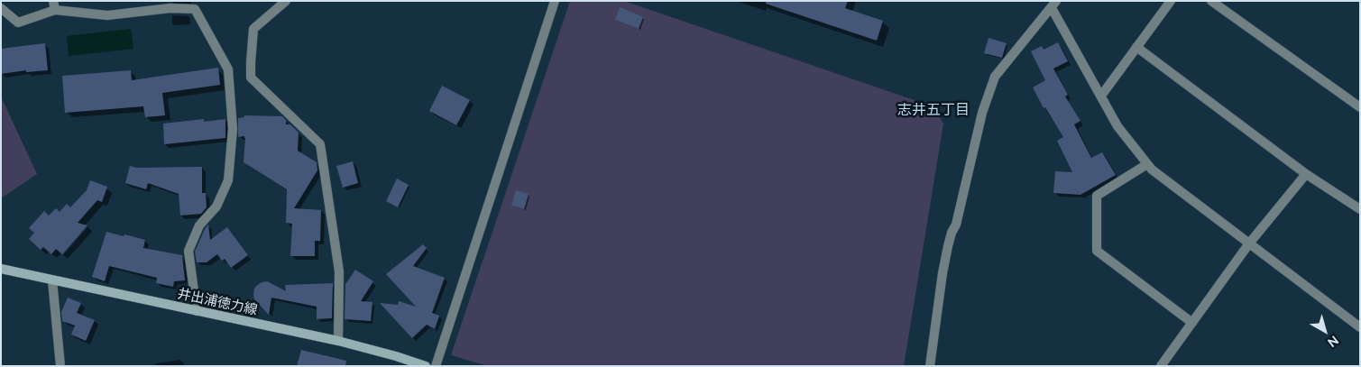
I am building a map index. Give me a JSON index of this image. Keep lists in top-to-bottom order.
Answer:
{
  "streets": {
    "main road": ["井出浦徳力線"]
  },
  "districts": ["志井五丁目"],
  "north": "bottom right"
}
